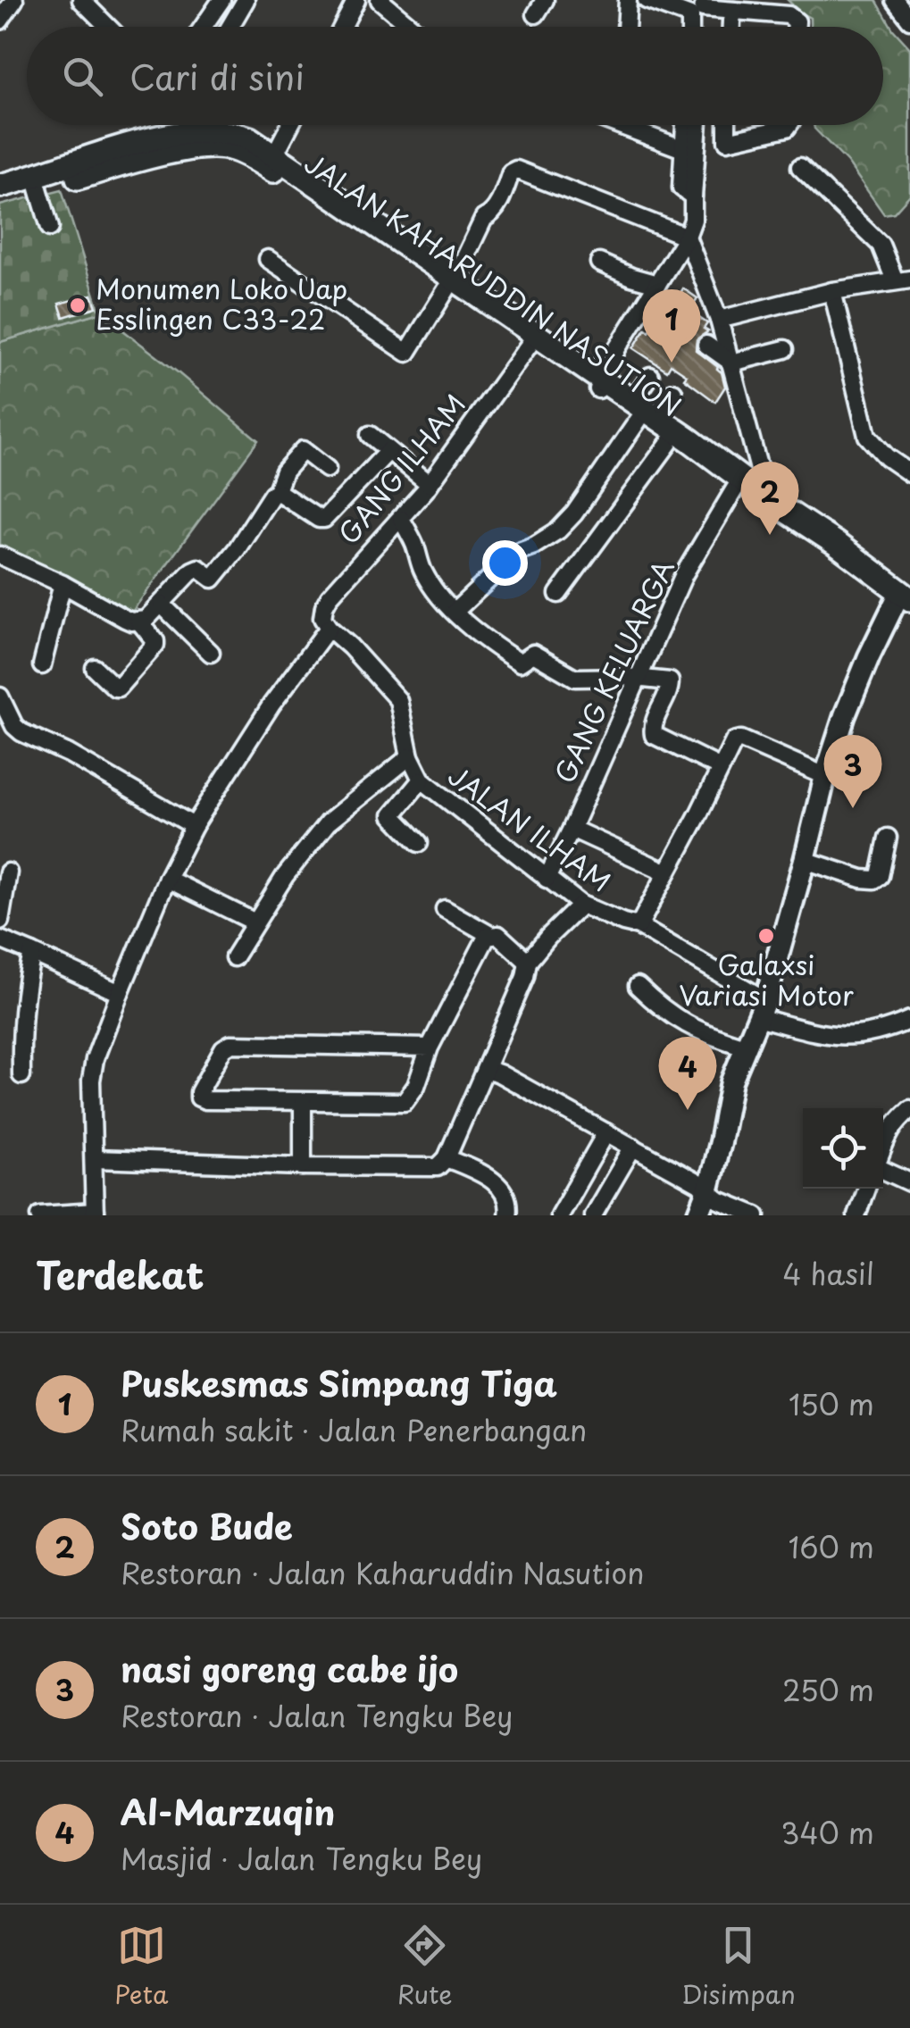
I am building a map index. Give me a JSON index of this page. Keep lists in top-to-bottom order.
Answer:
{
  "streets": {
    "highway": ["JALAN KAHARUDDIN NASUTION"],
    "street": ["GANG ILHAM", "GANG KELUARGA", "JALAN ILHAM"]
  },
  "crossings": [
    ["JALAN KAHARUDDIN NASUTION", "GANG ILHAM"],
    ["JALAN KAHARUDDIN NASUTION", "GANG KELUARGA"],
    ["GANG ILHAM", "JALAN ILHAM"],
    ["GANG KELUARGA", "JALAN ILHAM"]
  ],
  "places": ["Monumen Loko Uap Esslingen C33-22", "Galaxsi Variasi Motor"],
  "page": {
    "search": "Cari di sini",
    "pins": [
      "1",
      "2",
      "3",
      "4"
    ],
    "heading": ["Terdekat", "4 hasil"],
    "list": [
      {
        "mark": "1",
        "name": "Puskesmas Simpang Tiga",
        "note": "Rumah sakit · Jalan Penerbangan",
        "value": "150 m"
      },
      {
        "mark": "2",
        "name": "Soto Bude",
        "note": "Restoran · Jalan Kaharuddin Nasution",
        "value": "160 m"
      },
      {
        "mark": "3",
        "name": "nasi goreng cabe ijo",
        "note": "Restoran · Jalan Tengku Bey",
        "value": "250 m"
      },
      {
        "mark": "4",
        "name": "Al-Marzuqin",
        "note": "Masjid · Jalan Tengku Bey",
        "value": "340 m"
      }
    ],
    "nav": ["Peta", "Rute", "Disimpan"]
  }
}
